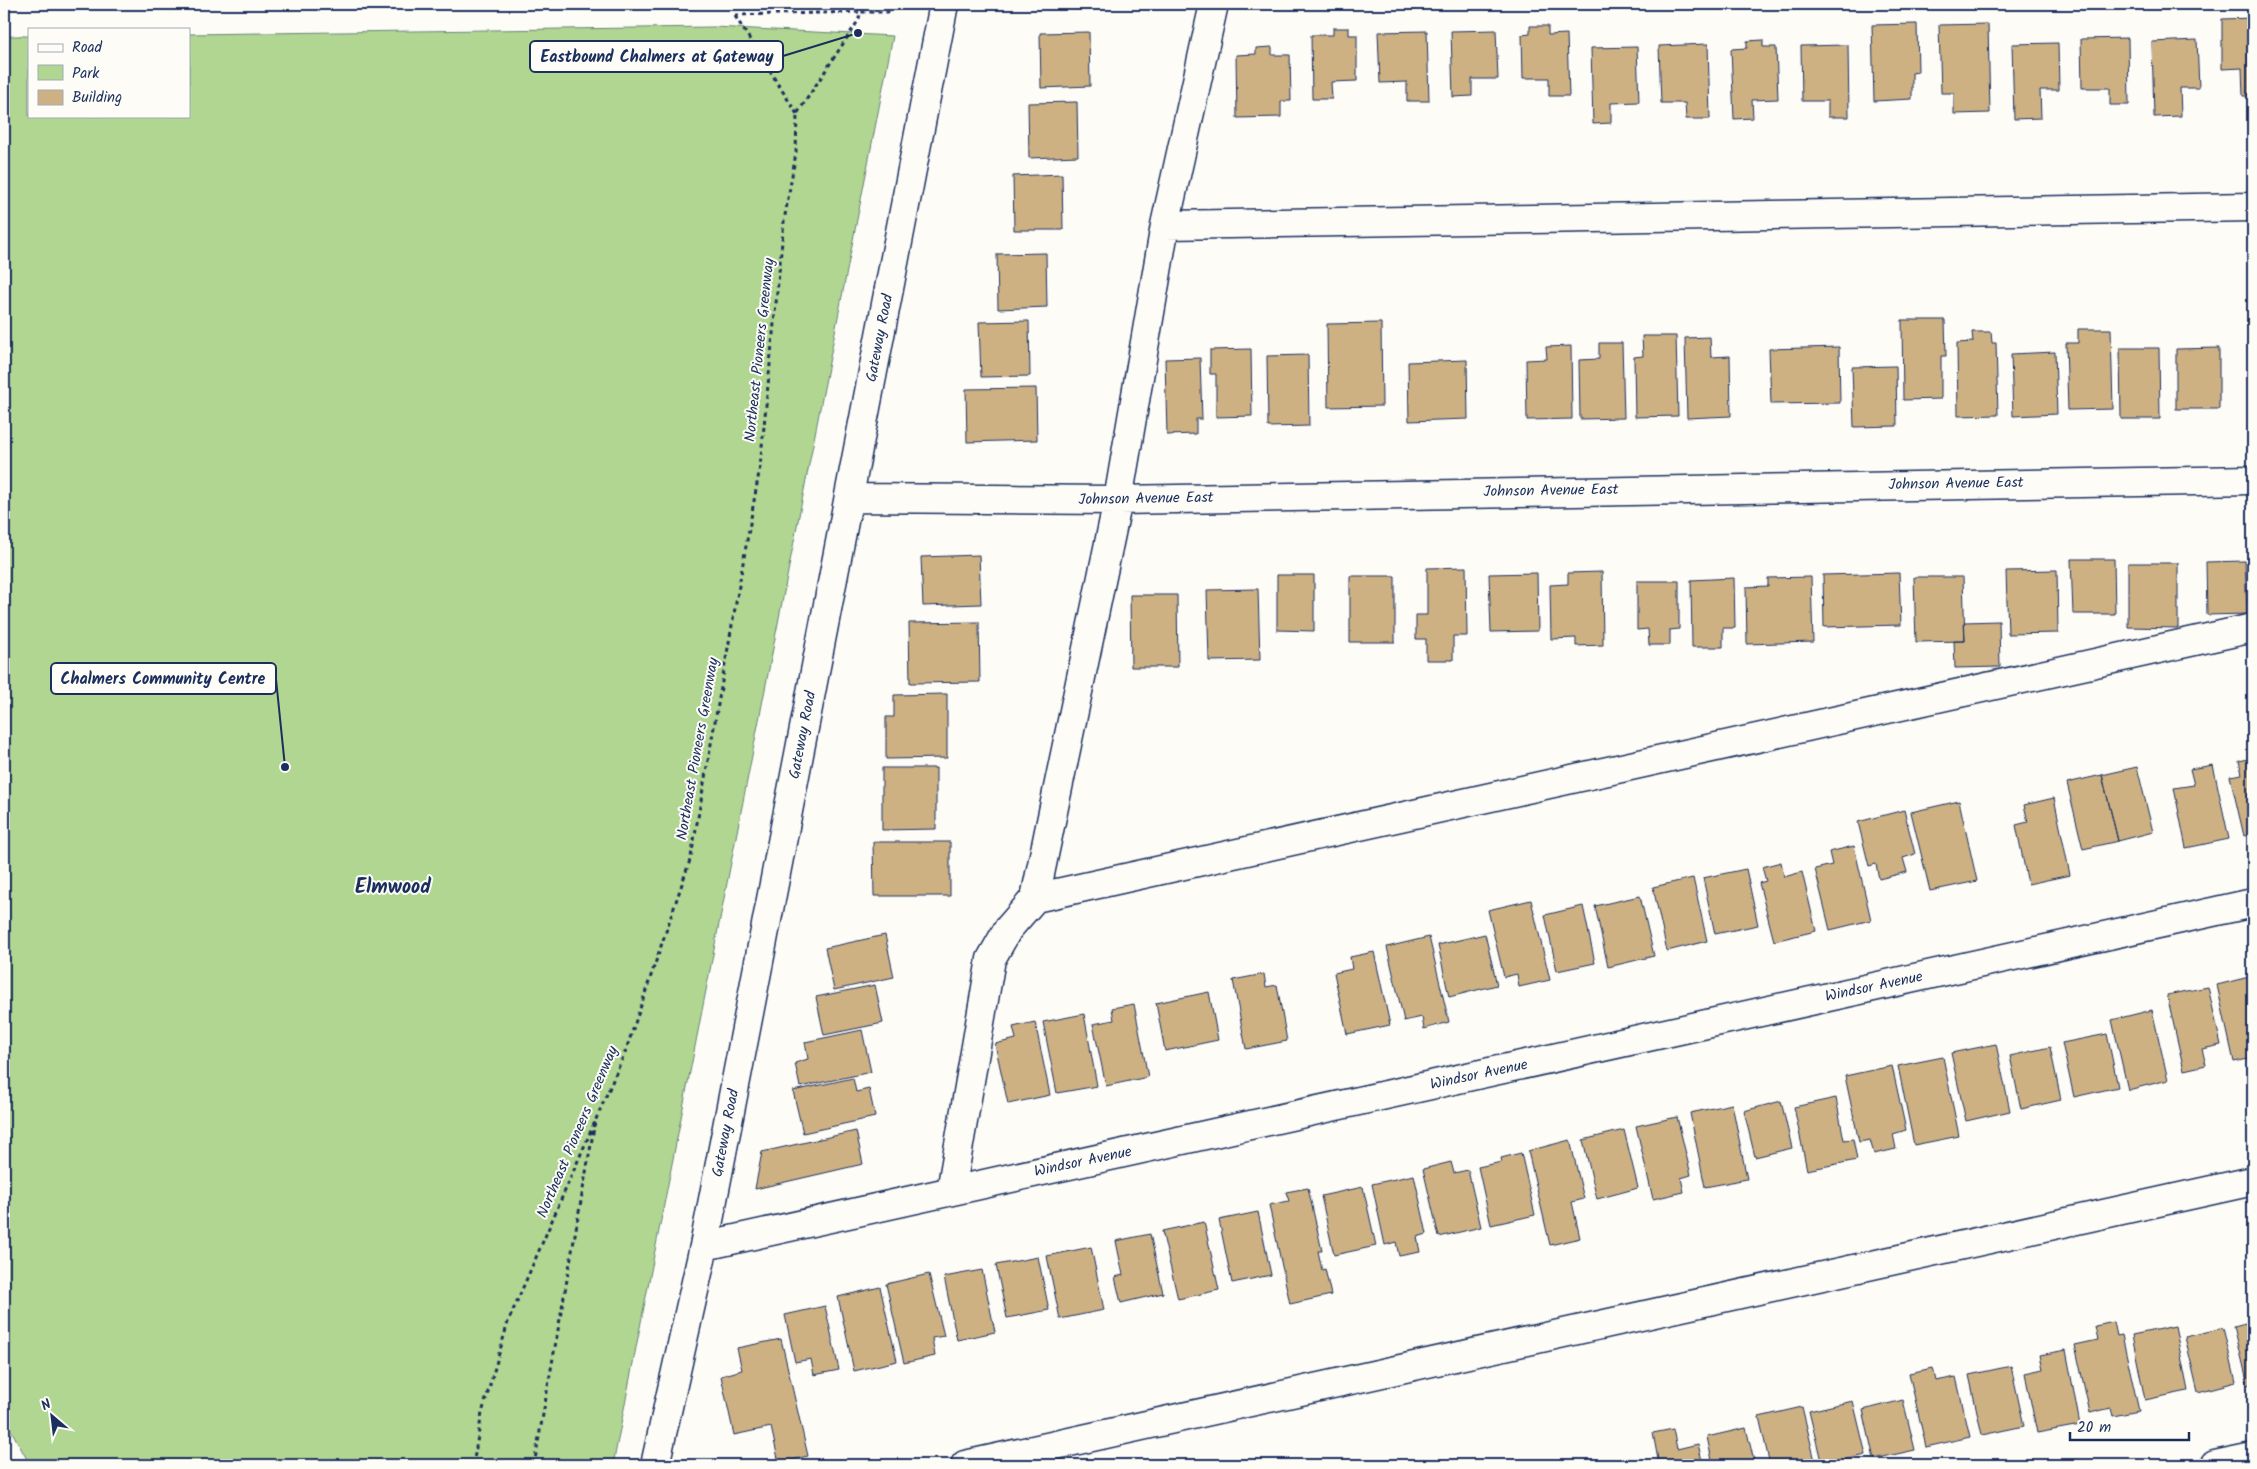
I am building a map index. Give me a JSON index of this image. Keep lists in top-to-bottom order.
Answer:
{
  "streets": {
    "street": ["Gateway Road", "Johnson Avenue East", "Windsor Avenue"],
    "path": ["Northeast Pioneers Greenway"]
  },
  "crossings": [
    ["Gateway Road", "Johnson Avenue East"],
    ["Gateway Road", "Windsor Avenue"]
  ],
  "districts": ["Elmwood"],
  "places": ["Eastbound Chalmers at Gateway", "Chalmers Community Centre"],
  "legend": ["Road", "Park", "Building"],
  "scale_bar": "20 m",
  "north": "top left"
}
